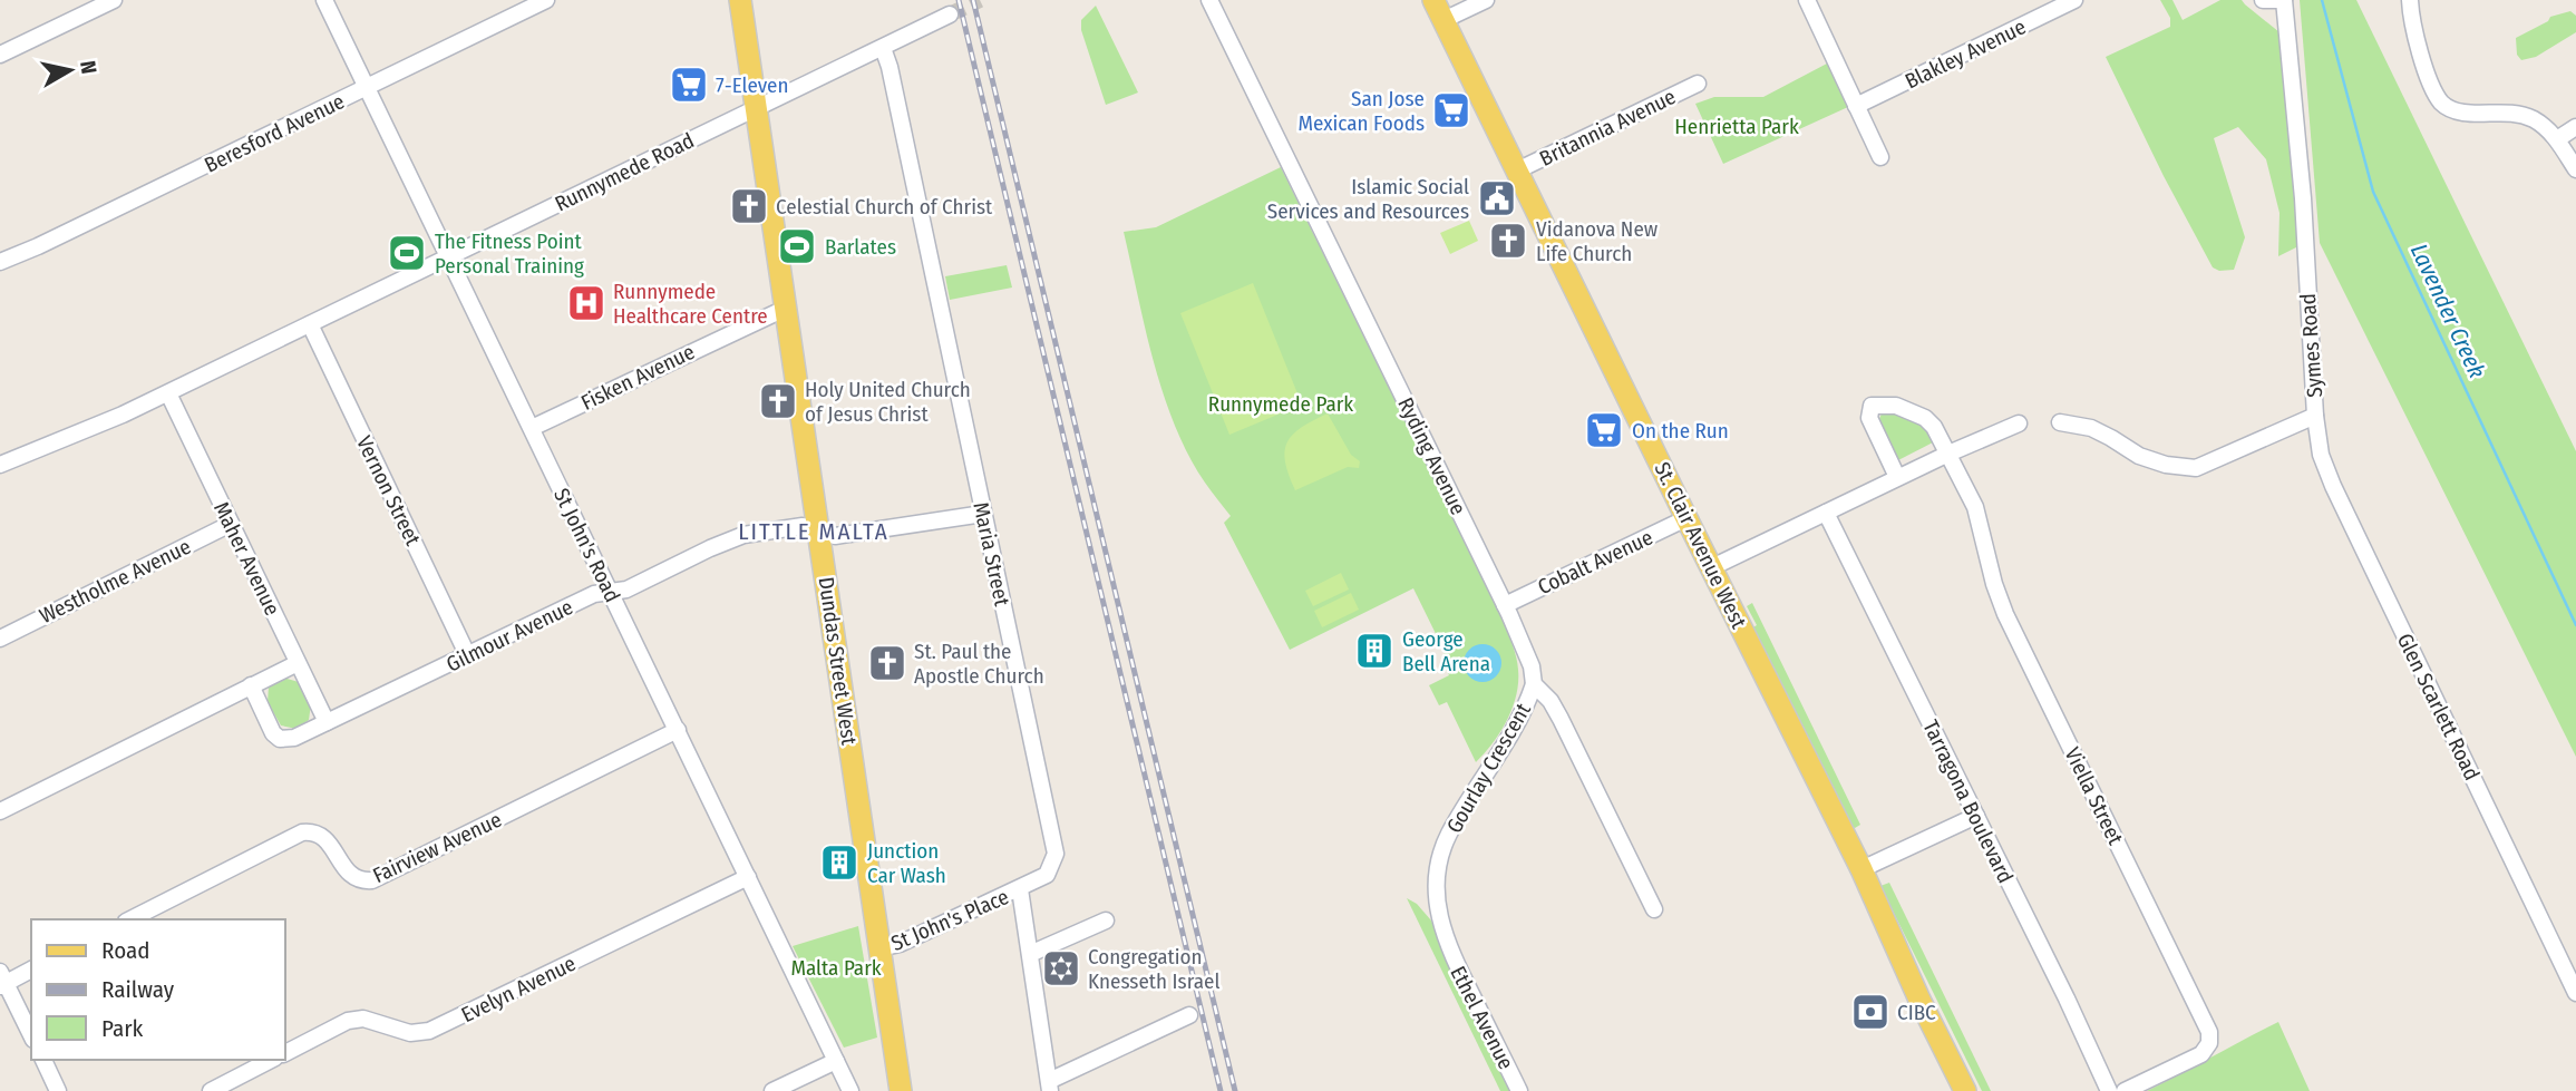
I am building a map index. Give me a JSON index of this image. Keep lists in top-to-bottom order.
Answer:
{
  "streets": {
    "main road": ["St. Clair Avenue West", "Dundas Street West"],
    "street": [
      "Blakley Avenue",
      "Britannia Avenue",
      "Beresford Avenue",
      "Runnymede Road",
      "Symes Road",
      "Fisken Avenue",
      "Ryding Avenue",
      "Vernon Street",
      "St John's Road",
      "Maria Street",
      "Maher Avenue",
      "Cobalt Avenue",
      "Westholme Avenue",
      "Gilmour Avenue",
      "Glen Scarlett Road",
      "Gourlay Crescent",
      "Viella Street",
      "Tarragona Boulevard",
      "Fairview Avenue",
      "St John's Place",
      "Evelyn Avenue",
      "Ethel Avenue"
    ]
  },
  "crossings": [
    ["Britannia Avenue", "St. Clair Avenue West"],
    ["Beresford Avenue", "St John's Road"],
    ["Runnymede Road", "Vernon Street"],
    ["Runnymede Road", "St John's Road"],
    ["Runnymede Road", "Maria Street"],
    ["Runnymede Road", "Maher Avenue"],
    ["Runnymede Road", "Dundas Street West"],
    ["Symes Road", "Glen Scarlett Road"],
    ["Fisken Avenue", "St John's Road"],
    ["Fisken Avenue", "Dundas Street West"],
    ["Ryding Avenue", "Cobalt Avenue"],
    ["Ryding Avenue", "Gourlay Crescent"],
    ["Vernon Street", "Gilmour Avenue"],
    ["St John's Road", "Gilmour Avenue"],
    ["St John's Road", "Fairview Avenue"],
    ["St John's Road", "Evelyn Avenue"],
    ["St. Clair Avenue West", "Cobalt Avenue"],
    ["Maria Street", "Gilmour Avenue"],
    ["Maria Street", "St John's Place"],
    ["Maher Avenue", "Westholme Avenue"],
    ["Maher Avenue", "Gilmour Avenue"],
    ["Gilmour Avenue", "Dundas Street West"],
    ["Dundas Street West", "St John's Place"],
    ["Gourlay Crescent", "Ethel Avenue"]
  ],
  "districts": ["LITTLE MALTA"],
  "water": ["Lavender Creek"],
  "parks": ["Henrietta Park", "Runnymede Park", "Malta Park"],
  "places": {
    "supermarket": ["7-Eleven", "San Jose Mexican Foods", "On the Run"],
    "public building": ["Islamic Social Services and Resources"],
    "church": [
      "Celestial Church of Christ",
      "Vidanova New Life Church",
      "Holy United Church of Jesus Christ",
      "St. Paul the Apostle Church"
    ],
    "sports": ["Barlates", "The Fitness Point Personal Training"],
    "hospital": ["Runnymede Healthcare Centre"],
    "building": ["George Bell Arena", "Junction Car Wash"],
    "synagogue": ["Congregation Knesseth Israel"],
    "bank": ["CIBC"]
  },
  "legend": ["Road", "Railway", "Park"],
  "north": "right"
}
